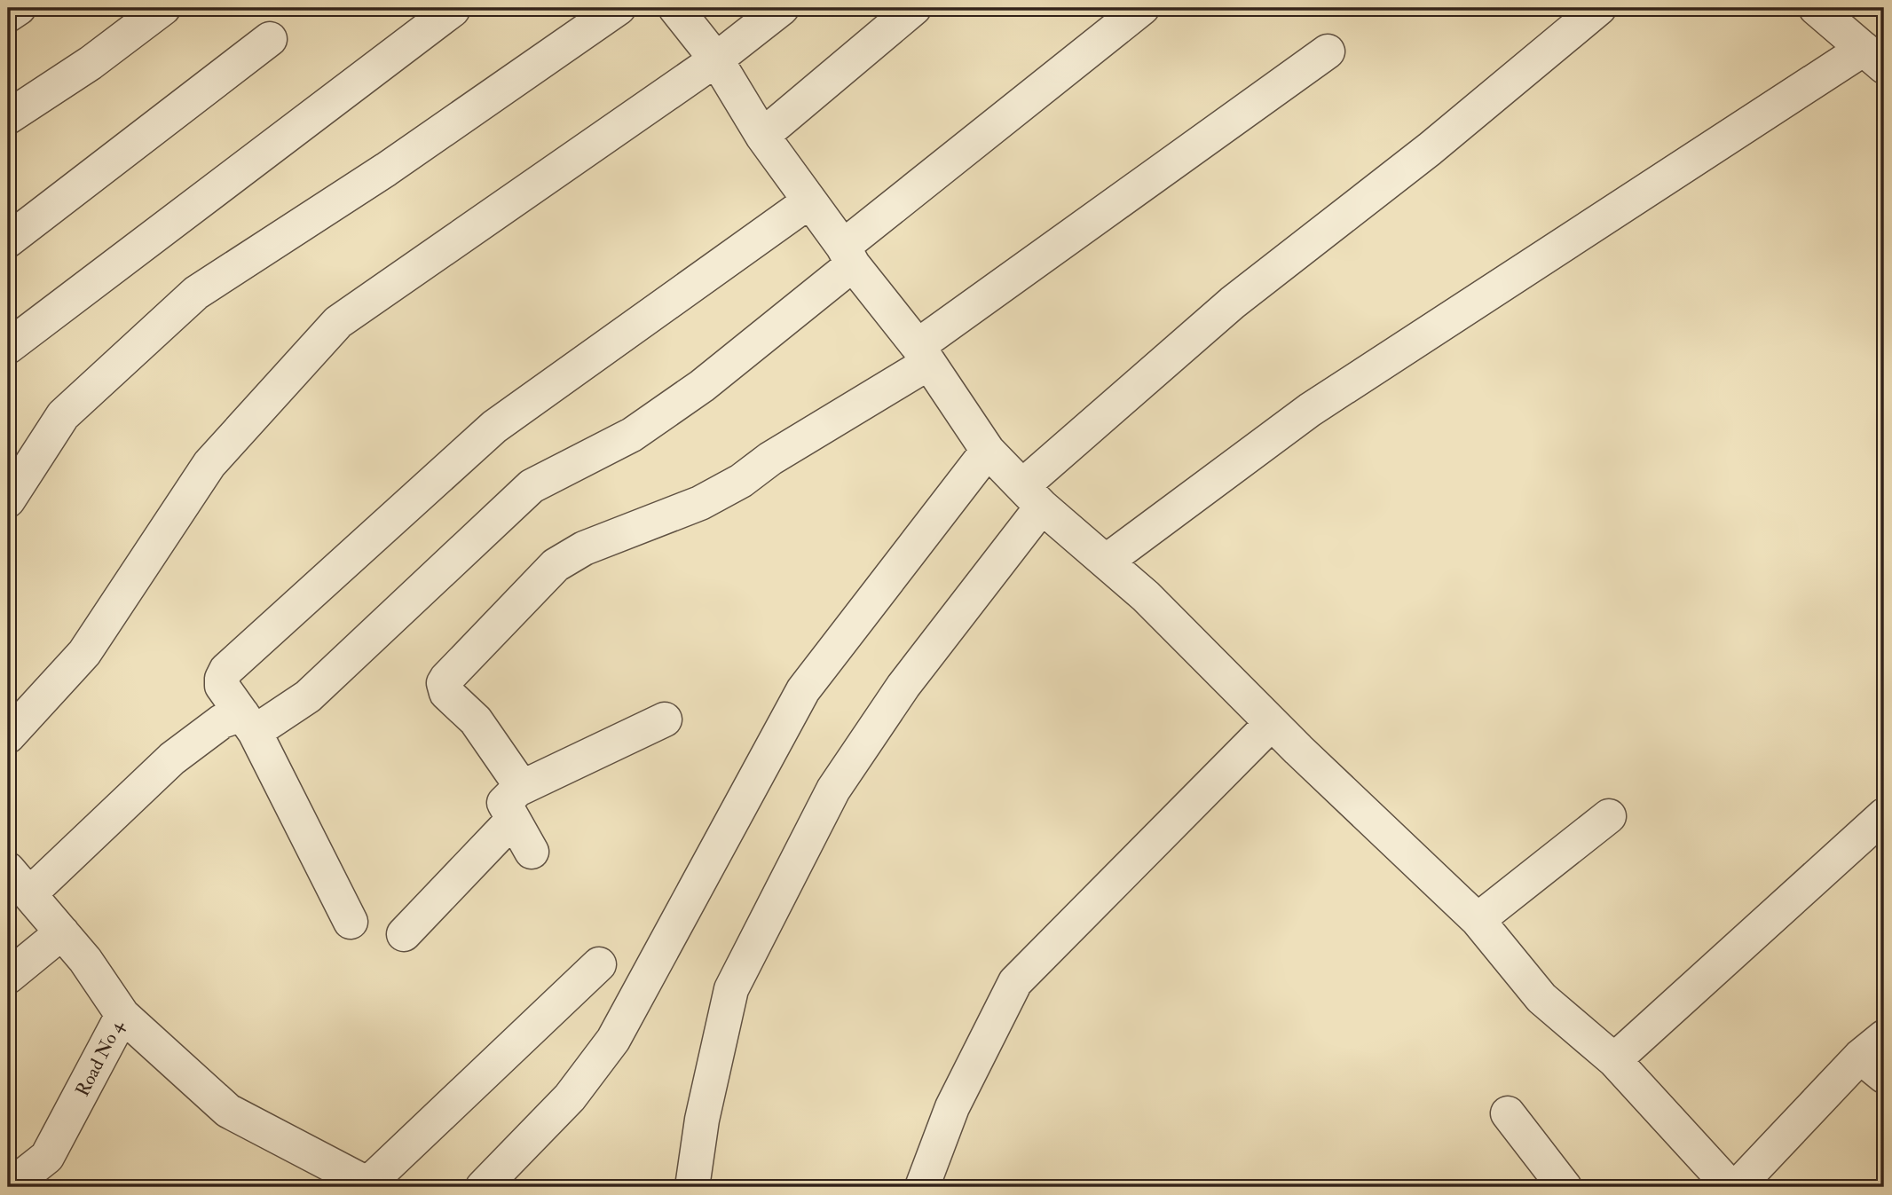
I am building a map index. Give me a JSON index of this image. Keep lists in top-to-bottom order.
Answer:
{
  "streets": {
    "street": ["Road No 4"]
  }
}
